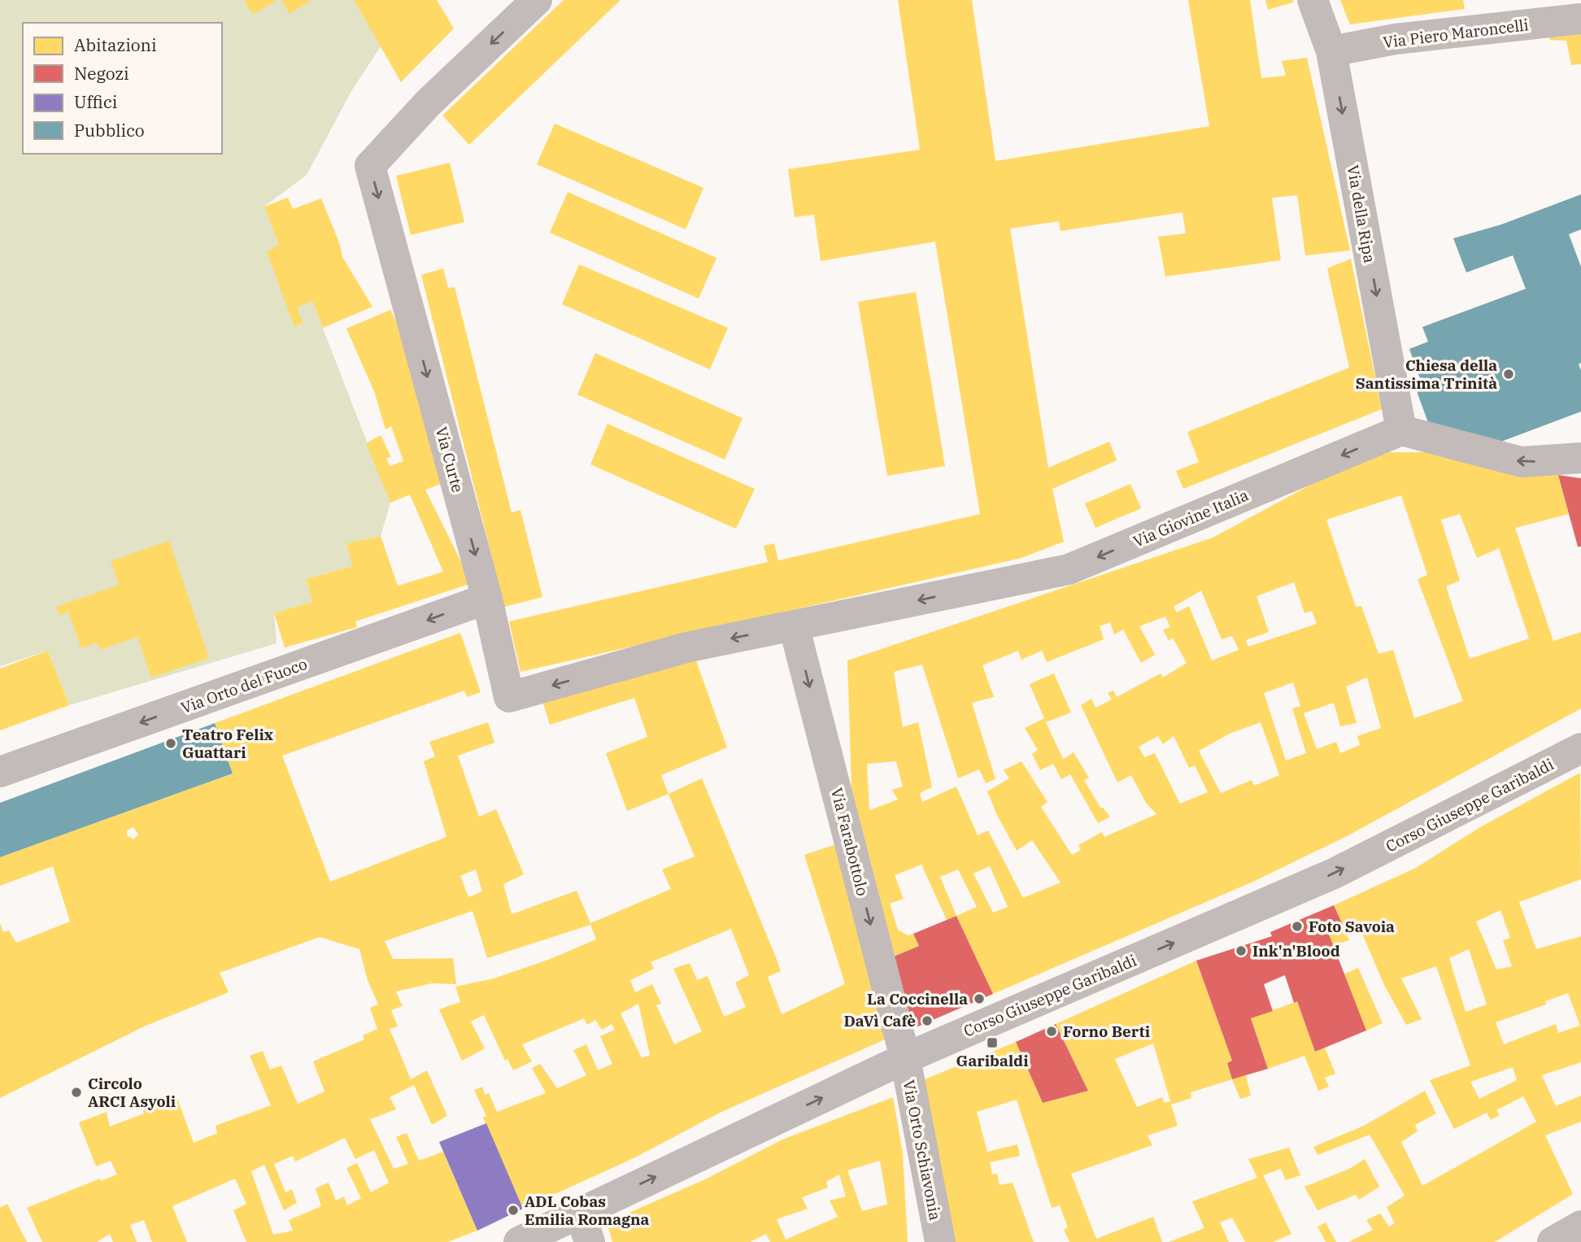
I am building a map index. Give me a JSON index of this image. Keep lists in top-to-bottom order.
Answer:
{
  "streets": {
    "street": [
      "Via Piero Maroncelli",
      "Via della Ripa",
      "Via Curte",
      "Via Giovine Italia",
      "Via Orto del Fuoco",
      "Corso Giuseppe Garibaldi",
      "Via Farabottolo",
      "Via Orto Schiavonia"
    ]
  },
  "crossings": [
    ["Via Piero Maroncelli", "Via della Ripa"],
    ["Via della Ripa", "Via Giovine Italia"],
    ["Via Curte", "Via Giovine Italia"],
    ["Via Curte", "Via Orto del Fuoco"],
    ["Via Curte", "Via Farabottolo"],
    ["Via Giovine Italia", "Via Farabottolo"],
    ["Corso Giuseppe Garibaldi", "Via Farabottolo"],
    ["Corso Giuseppe Garibaldi", "Via Orto Schiavonia"],
    ["Via Farabottolo", "Via Orto Schiavonia"]
  ],
  "one_way": [
    "Via della Ripa",
    "Via Giovine Italia",
    "Via Orto del Fuoco",
    "Corso Giuseppe Garibaldi",
    "Via Farabottolo"
  ],
  "places": {
    "other": [
      "Chiesa della Santissima Trinità",
      "Teatro Felix Guattari",
      "Foto Savoia",
      "Ink'n'Blood",
      "La Coccinella",
      "DaVì Cafè",
      "Forno Berti",
      "Circolo ARCI Asyoli",
      "ADL Cobas Emilia Romagna"
    ],
    "transit": ["Garibaldi"]
  },
  "legend": [
    "Abitazioni",
    "Negozi",
    "Uffici",
    "Pubblico"
  ]
}
